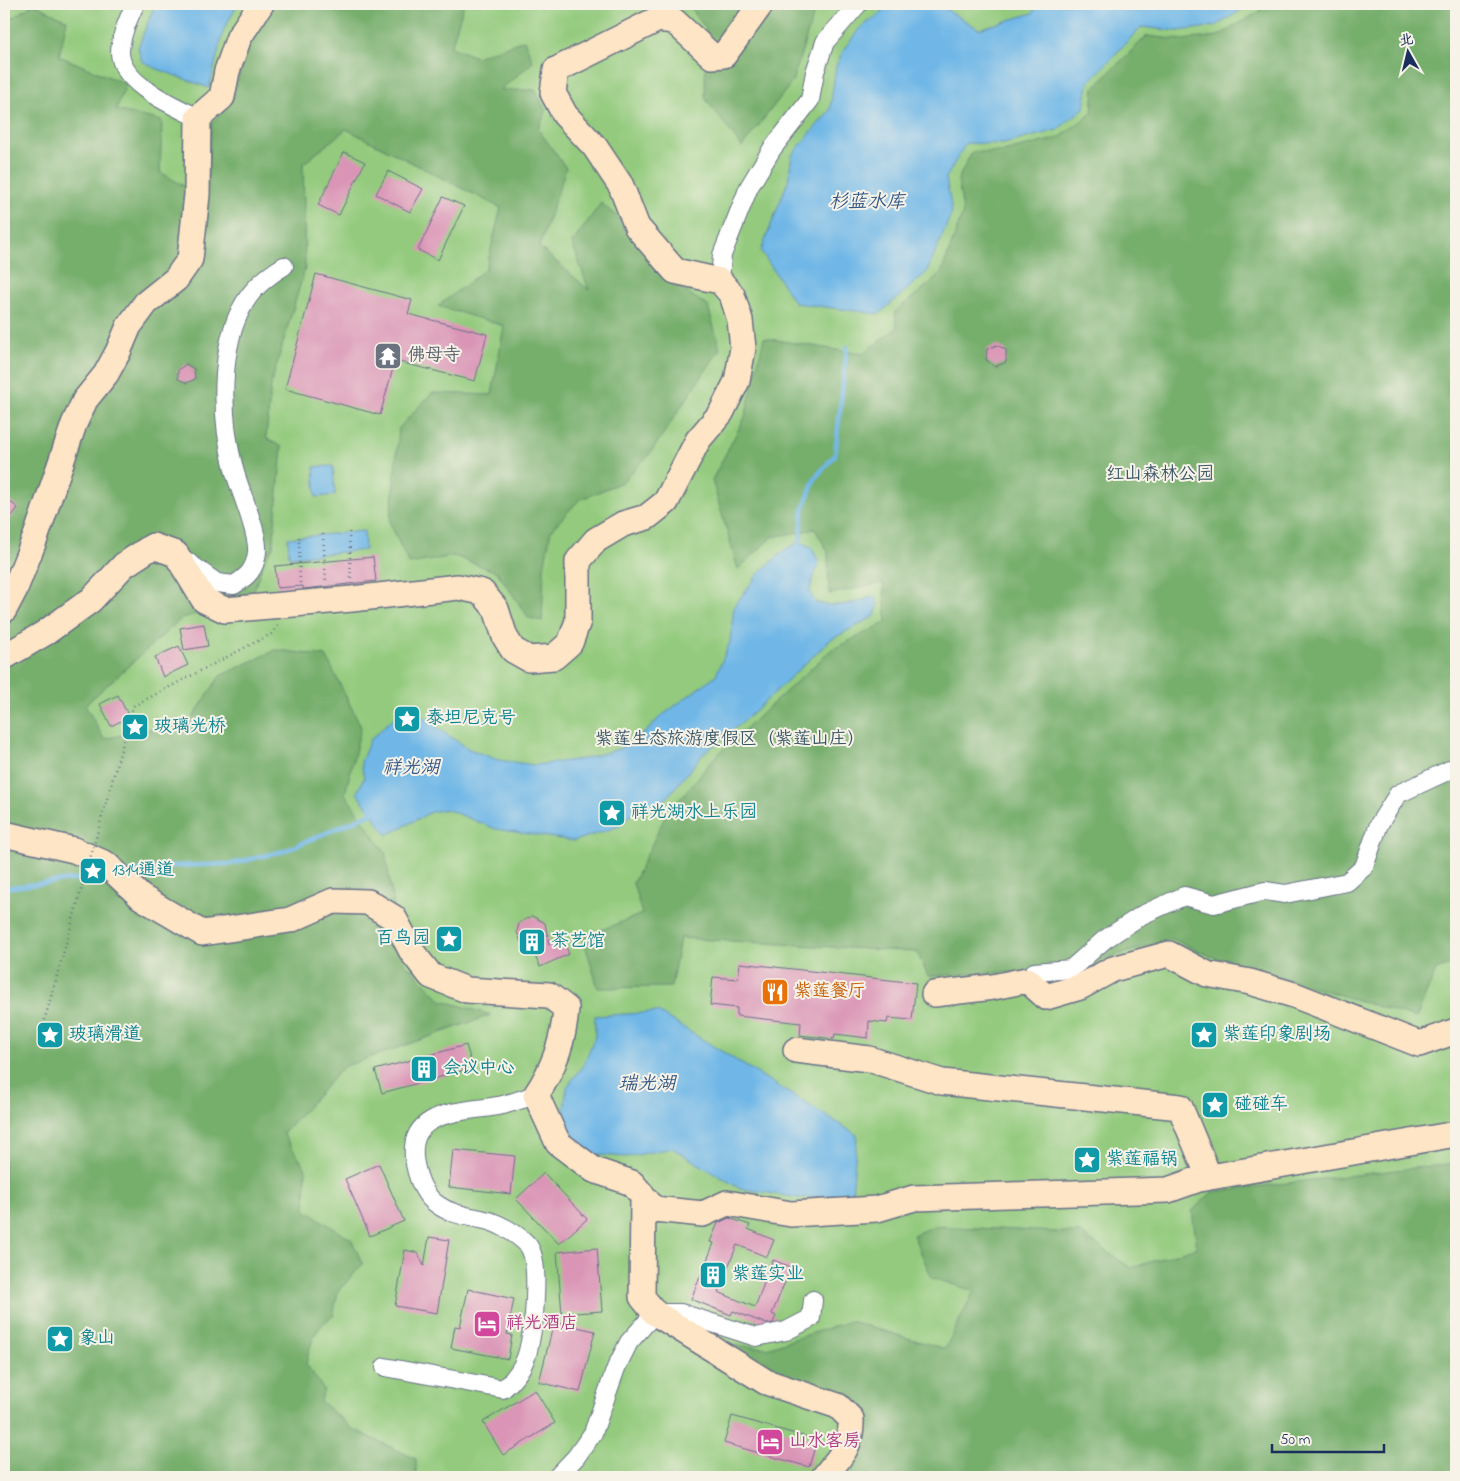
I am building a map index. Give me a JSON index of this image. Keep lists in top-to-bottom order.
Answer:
{
  "water": ["杉蓝水库", "祥光湖", "瑞光湖"],
  "parks": ["红山森林公园", "紫莲生态旅游度假区（紫莲山庄）"],
  "places": {
    "temple": ["佛母寺"],
    "place": [
      "泰坦尼克号",
      "玻璃光桥",
      "祥光湖水上乐园",
      "1314通道",
      "百鸟园",
      "玻璃滑道",
      "紫莲印象剧场",
      "碰碰车",
      "紫莲福锅",
      "象山"
    ],
    "building": ["茶艺馆", "会议中心", "紫莲实业"],
    "restaurant": ["紫莲餐厅"],
    "hotel": ["祥光酒店", "山水客房"]
  },
  "scale_bar": "50 m",
  "north": "top"
}
